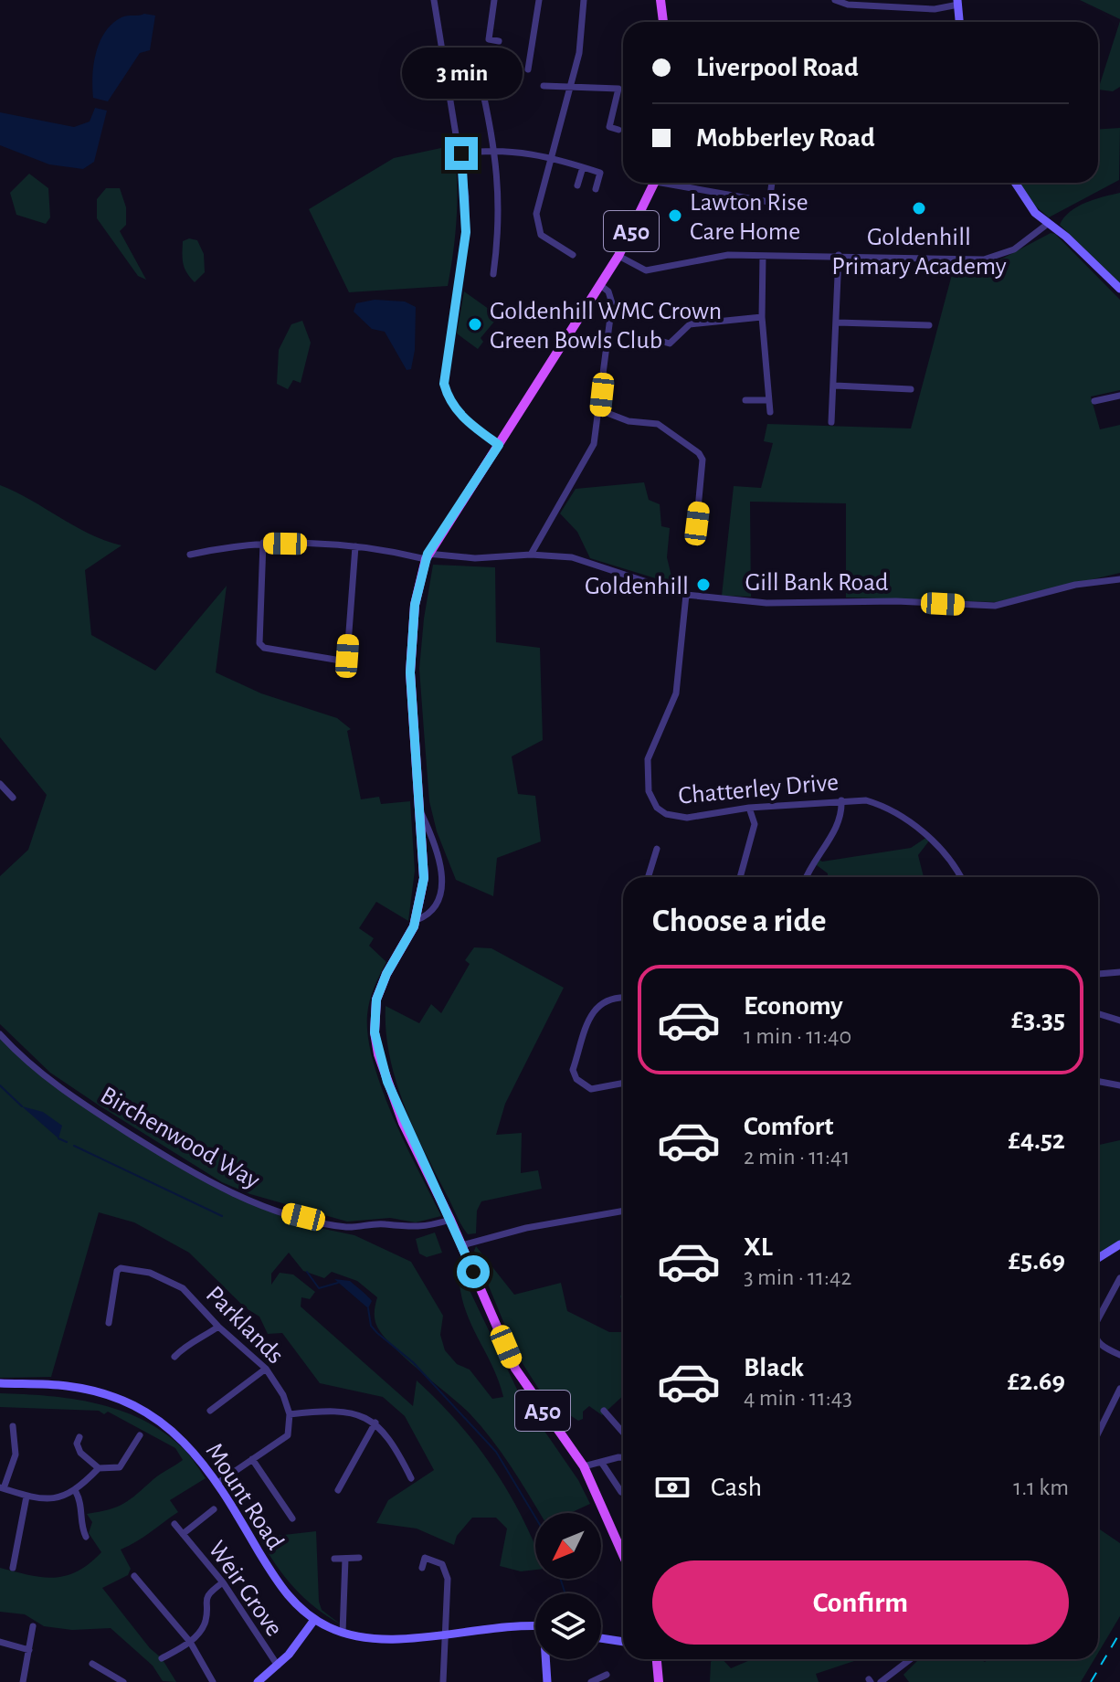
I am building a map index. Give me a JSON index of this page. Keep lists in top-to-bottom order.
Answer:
{
  "streets": {
    "main road": ["A50"],
    "street": [
      "Gill Bank Road",
      "Chatterley Drive",
      "Birchenwood Way",
      "Parklands",
      "Mount Road",
      "Weir Grove"
    ]
  },
  "crossings": [
    ["A50", "Gill Bank Road"],
    ["A50", "Birchenwood Way"],
    ["Gill Bank Road", "Chatterley Drive"]
  ],
  "places": [
    "Goldenhill Primary Academy",
    "Lawton Rise Care Home",
    "Goldenhill WMC Crown Green Bowls Club",
    "Goldenhill"
  ],
  "north": "bottom left",
  "page": {
    "banner": ["Liverpool Road", "Mobberley Road"],
    "bubble": "3 min",
    "heading": "Choose a ride",
    "list": [
      {
        "name": "Economy",
        "note": "1 min · 11:40",
        "value": "£3.35"
      },
      {
        "name": "Comfort",
        "note": "2 min · 11:41",
        "value": "£4.52"
      },
      {
        "name": "XL",
        "note": "3 min · 11:42",
        "value": "£5.69"
      },
      {
        "name": "Black",
        "note": "4 min · 11:43",
        "value": "£2.69"
      }
    ],
    "pay": ["Cash", "1.1 km"],
    "buttons": "Confirm"
  }
}
